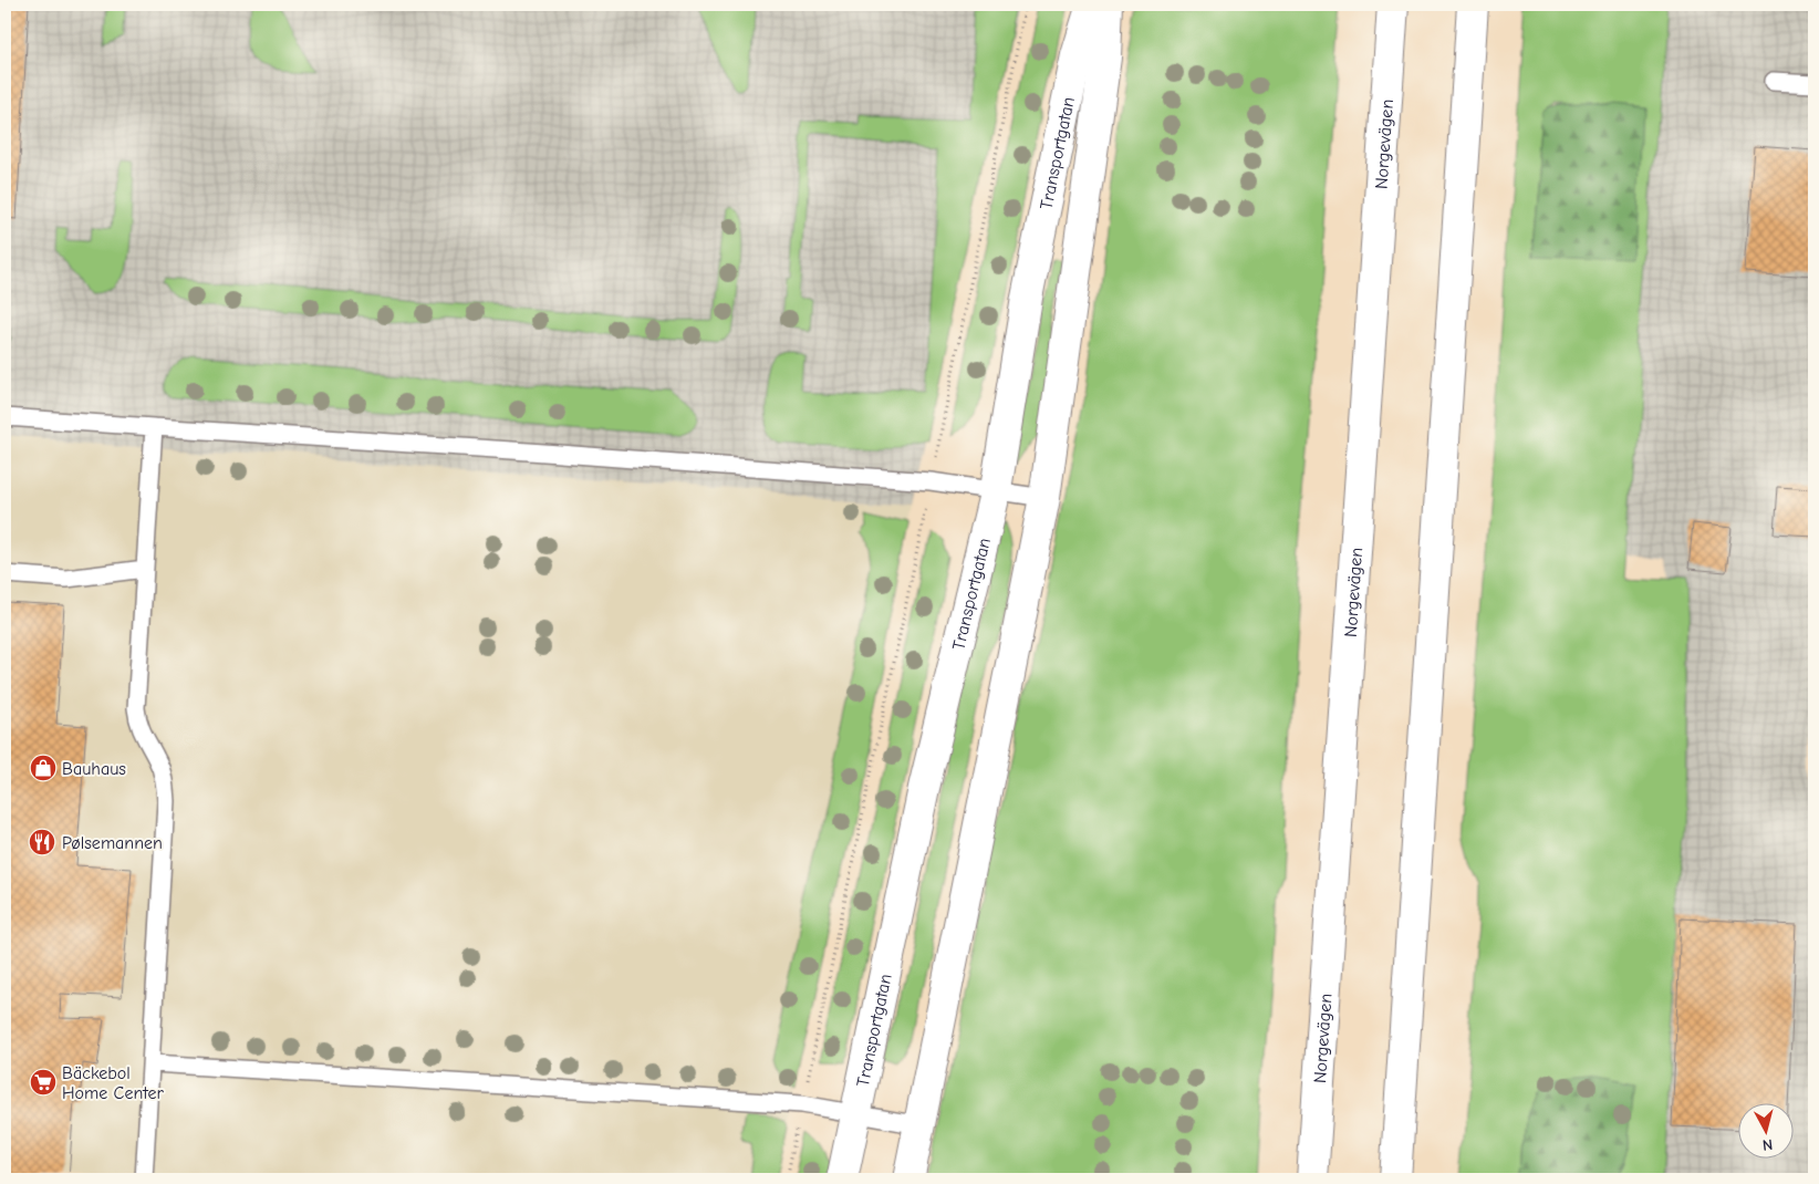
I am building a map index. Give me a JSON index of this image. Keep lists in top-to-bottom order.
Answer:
{
  "streets": {
    "main road": ["Norgevägen", "Transportgatan"]
  },
  "places": {
    "shop": ["Bauhaus"],
    "restaurant": ["Pølsemannen"],
    "supermarket": ["Bäckebol Home Center"]
  },
  "north": "bottom"
}
